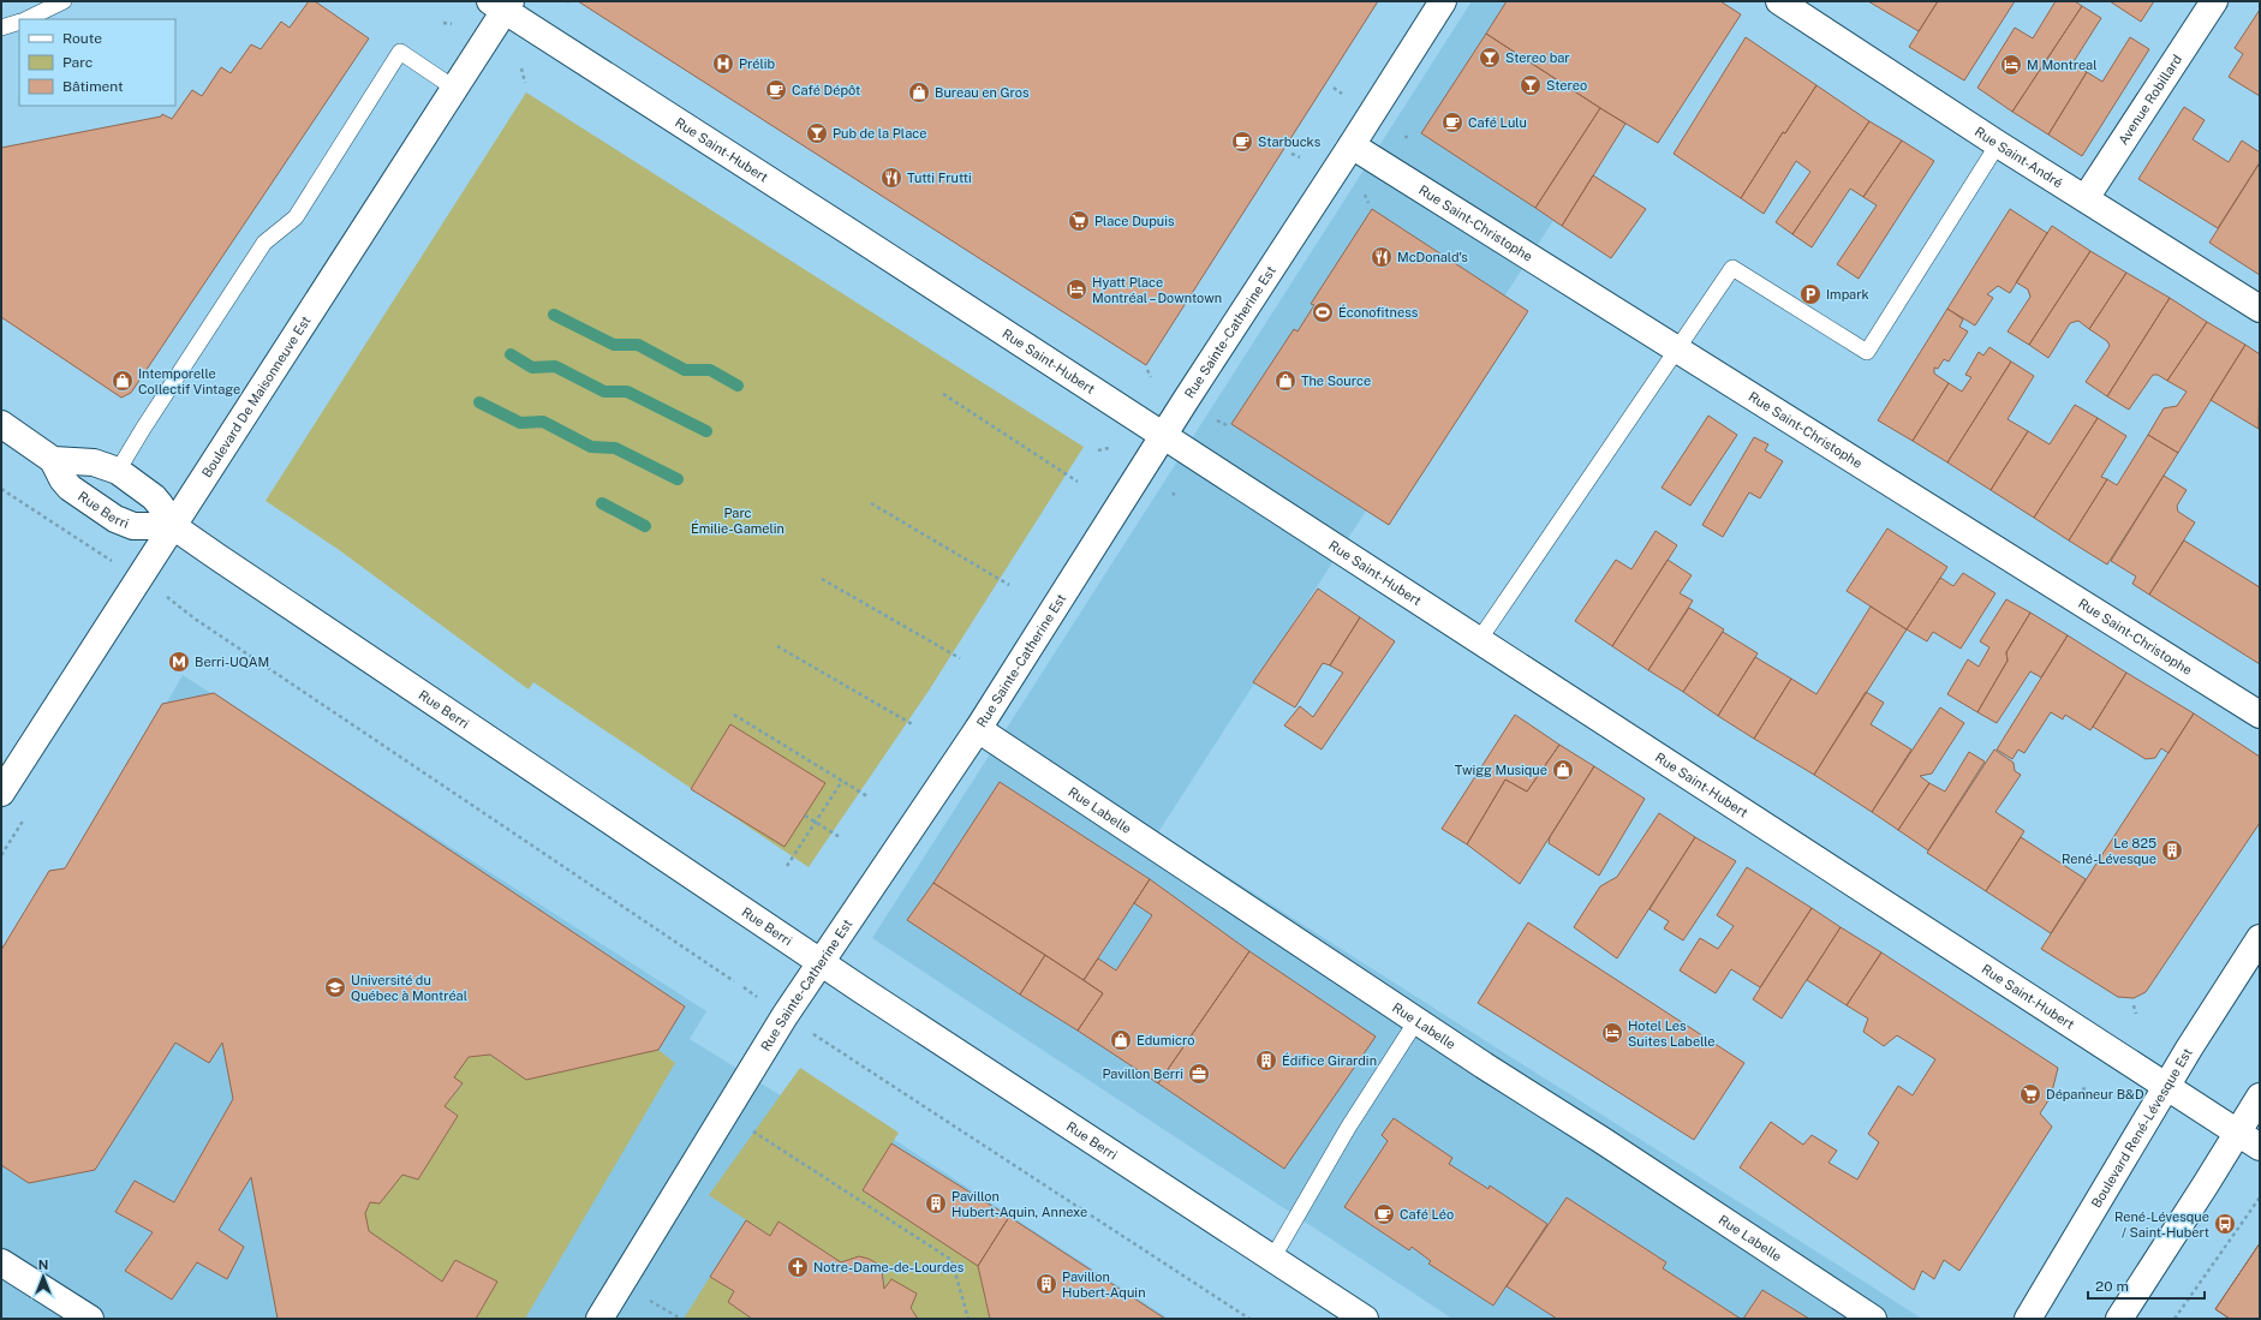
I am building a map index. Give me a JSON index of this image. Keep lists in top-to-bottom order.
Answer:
{
  "streets": {
    "street": [
      "Avenue Robillard",
      "Rue Saint-Hubert",
      "Rue Saint-André",
      "Rue Saint-Christophe",
      "Rue Sainte-Catherine Est",
      "Boulevard De Maisonneuve Est",
      "Rue Berri",
      "Rue Labelle",
      "Boulevard René-Lévesque Est"
    ]
  },
  "crossings": [
    ["Avenue Robillard", "Rue Saint-André"],
    ["Rue Saint-Hubert", "Rue Sainte-Catherine Est"],
    ["Rue Saint-Hubert", "Boulevard De Maisonneuve Est"],
    ["Rue Saint-Hubert", "Boulevard René-Lévesque Est"],
    ["Rue Saint-Christophe", "Rue Sainte-Catherine Est"],
    ["Rue Sainte-Catherine Est", "Rue Berri"],
    ["Rue Sainte-Catherine Est", "Rue Labelle"],
    ["Boulevard De Maisonneuve Est", "Rue Berri"]
  ],
  "parks": ["Parc Émilie-Gamelin"],
  "places": {
    "bar": ["Stereo bar", "Stereo", "Pub de la Place"],
    "hospital": ["Prélib"],
    "hotel": ["M Montreal", "Hyatt Place Montréal – Downtown", "Hotel Les Suites Labelle"],
    "cafe": [
      "Café Dépôt",
      "Café Lulu",
      "Starbucks",
      "Café Léo"
    ],
    "shop": [
      "Bureau en Gros",
      "Intemporelle Collectif Vintage",
      "The Source",
      "Twigg Musique",
      "Edumicro"
    ],
    "restaurant": ["Tutti Frutti", "McDonald's"],
    "supermarket": ["Place Dupuis", "Dépanneur B&D"],
    "parking": ["Impark"],
    "sports": ["Éconofitness"],
    "metro station": ["Berri-UQAM"],
    "building": [
      "Le 825 René-Lévesque",
      "Édifice Girardin",
      "Pavillon Hubert-Aquin, Annexe",
      "Pavillon Hubert-Aquin"
    ],
    "school or university": ["Université du Québec à Montréal"],
    "office": ["Pavillon Berri"],
    "bus stop": ["René-Lévesque / Saint-Hubert"],
    "church": ["Notre-Dame-de-Lourdes"]
  },
  "legend": ["Route", "Parc", "Bâtiment"],
  "scale_bar": "20 m",
  "north": "top"
}
